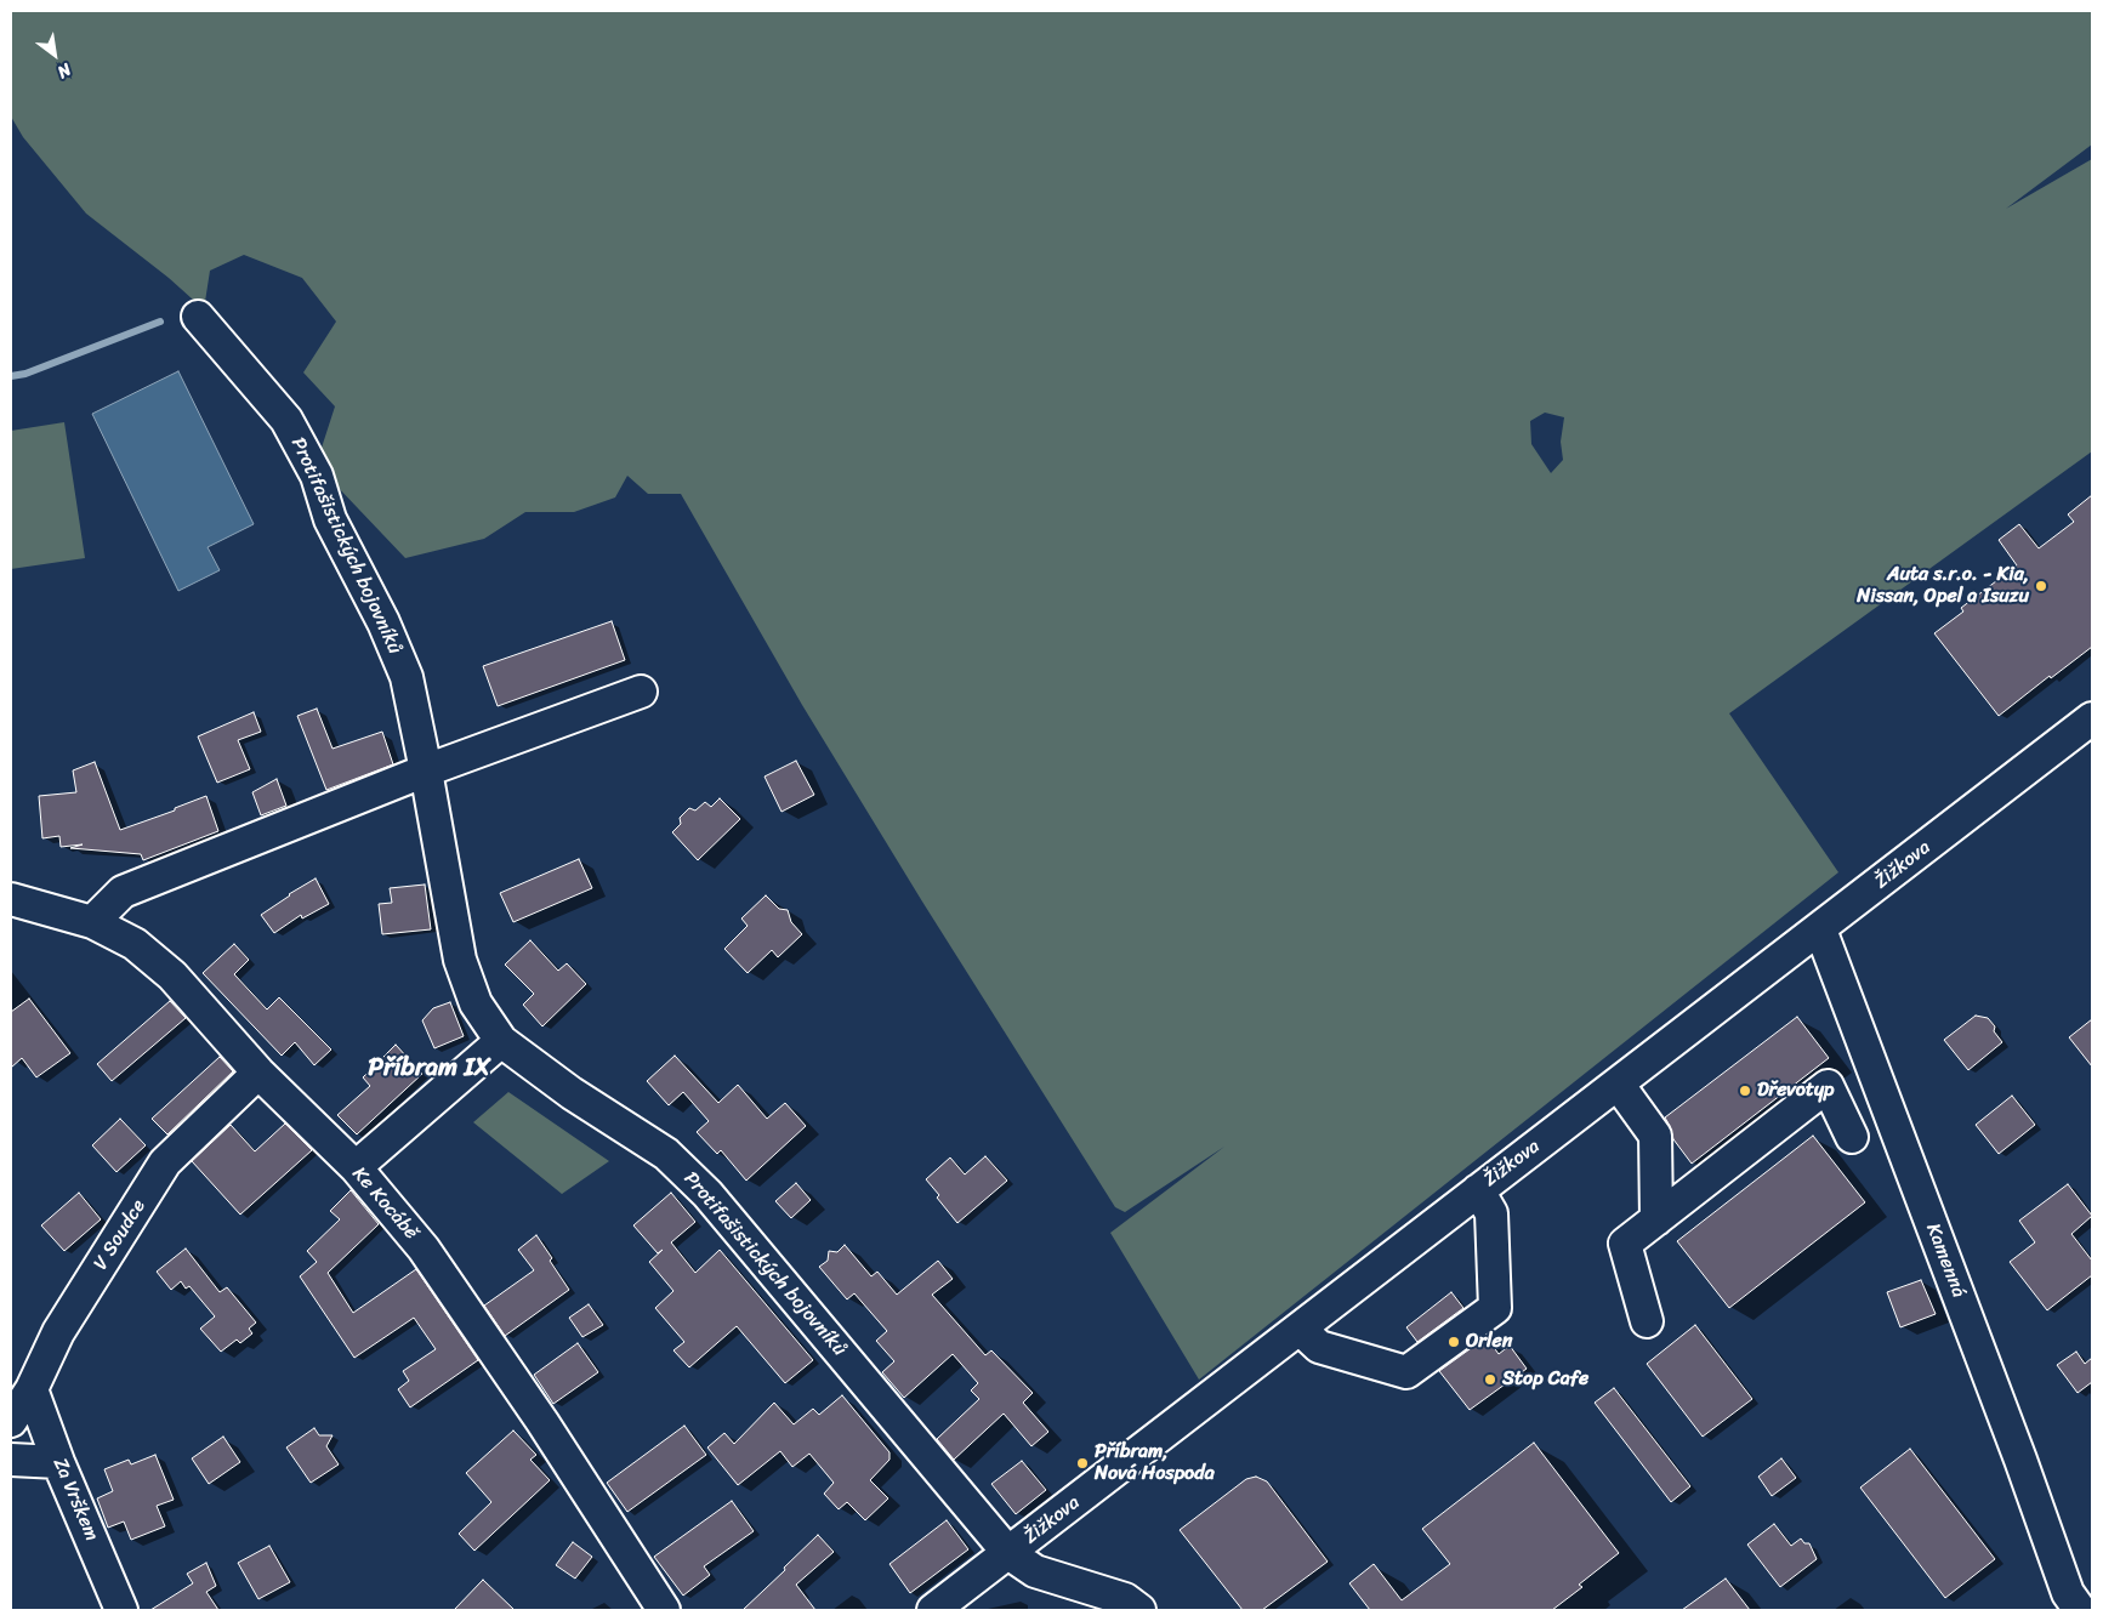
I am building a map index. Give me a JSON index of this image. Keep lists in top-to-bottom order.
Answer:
{
  "streets": {
    "street": [
      "Protifašistických bojovníků",
      "Žižkova",
      "Ke Kocábě",
      "V Soudce",
      "Kamenná",
      "Za Vrškem"
    ]
  },
  "crossings": [
    ["Protifašistických bojovníků", "Žižkova"],
    ["Žižkova", "Kamenná"],
    ["Ke Kocábě", "V Soudce"],
    ["V Soudce", "Za Vrškem"]
  ],
  "districts": ["Příbram IX"],
  "places": [
    "Auta s.r.o. - Kia, Nissan, Opel a Isuzu",
    "Dřevotyp",
    "Orlen",
    "Stop Cafe",
    "Příbram, Nová Hospoda"
  ],
  "north": "bottom right"
}
